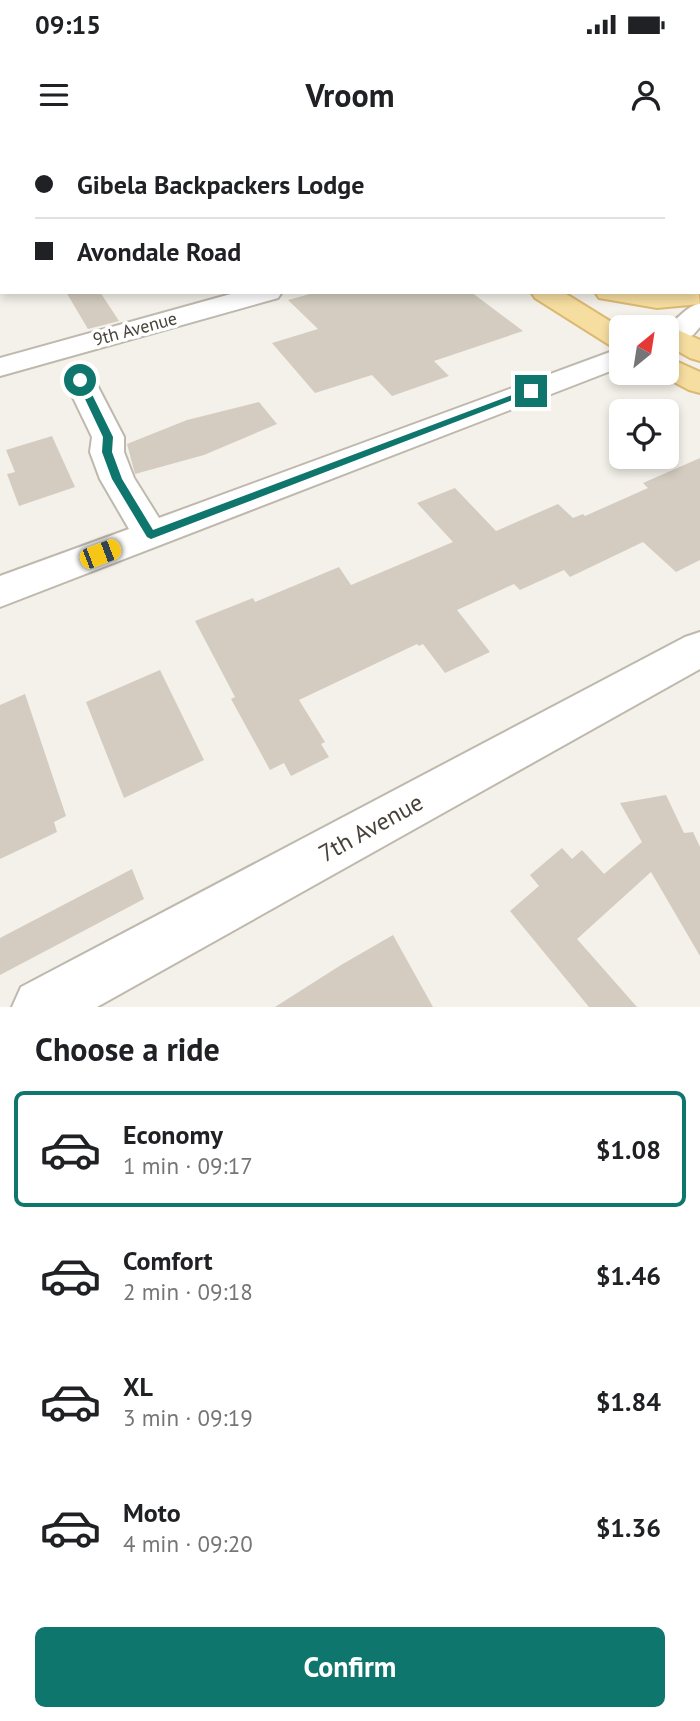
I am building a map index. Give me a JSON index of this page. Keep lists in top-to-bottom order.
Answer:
{
  "streets": {
    "street": ["9th Avenue", "7th Avenue"]
  },
  "north": "top right",
  "page": {
    "status": "09:15",
    "header": "Vroom",
    "banner": ["Gibela Backpackers Lodge", "Avondale Road"],
    "heading": "Choose a ride",
    "list": [
      {
        "name": "Economy",
        "note": "1 min · 09:17",
        "value": "$1.08"
      },
      {
        "name": "Comfort",
        "note": "2 min · 09:18",
        "value": "$1.46"
      },
      {
        "name": "XL",
        "note": "3 min · 09:19",
        "value": "$1.84"
      },
      {
        "name": "Moto",
        "note": "4 min · 09:20",
        "value": "$1.36"
      }
    ],
    "buttons": "Confirm"
  }
}
